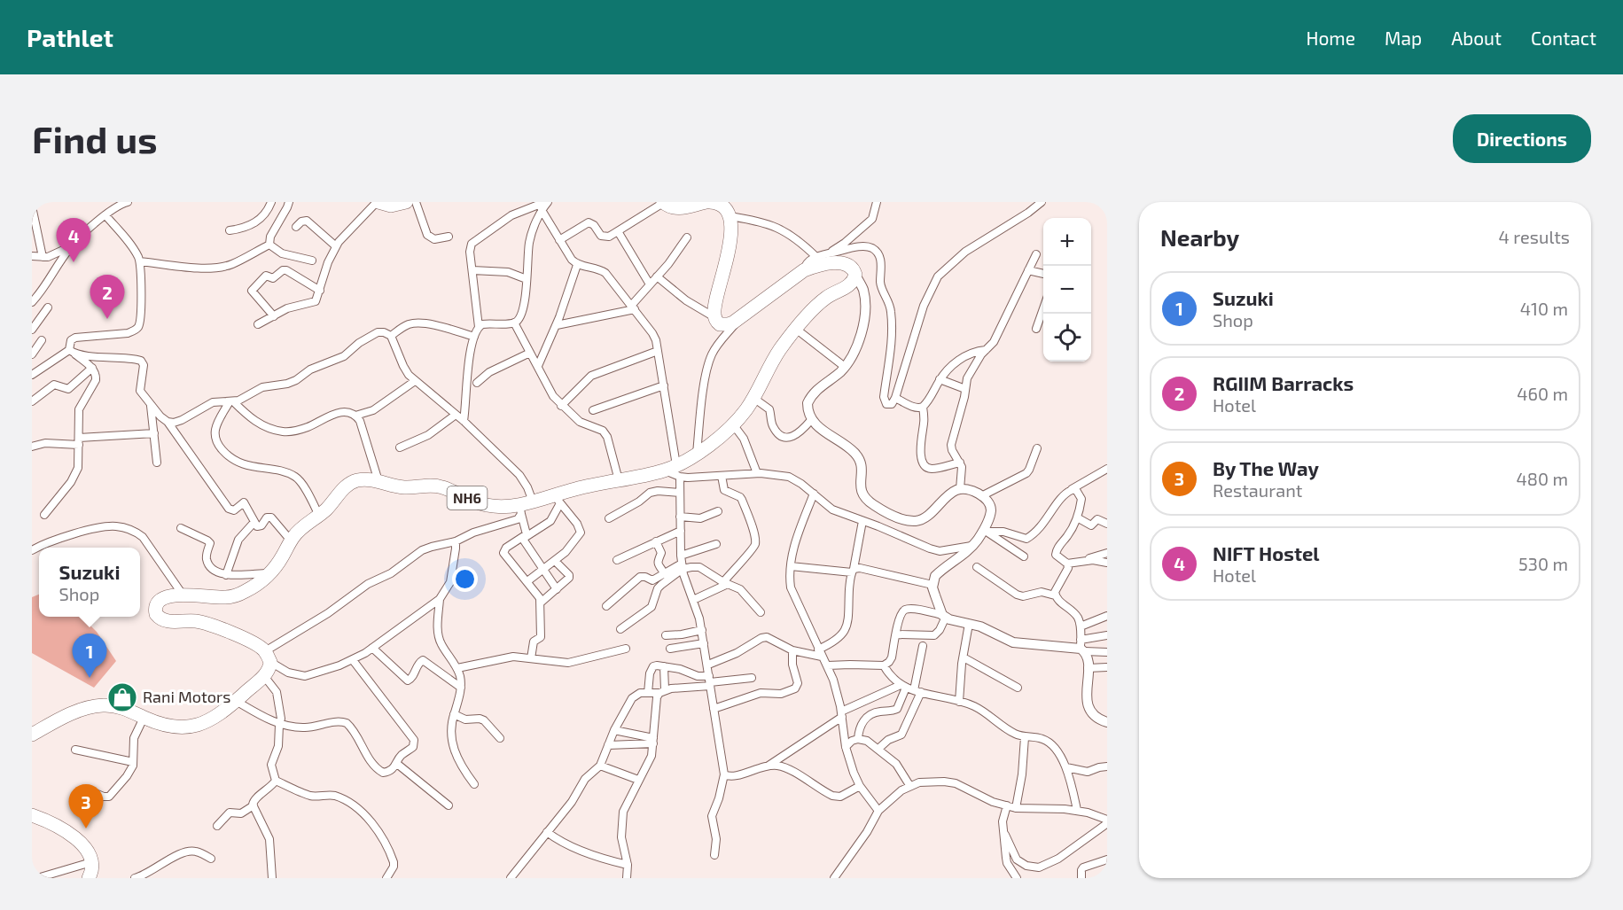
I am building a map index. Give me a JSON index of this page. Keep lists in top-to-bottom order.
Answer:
{
  "streets": {
    "highway": ["NH6"]
  },
  "places": {
    "shop": ["Rani Motors"]
  },
  "page": {
    "header": "Pathlet",
    "nav": [
      "Home",
      "Map",
      "About",
      "Contact"
    ],
    "buttons": "Directions",
    "title": "Find us",
    "heading": ["Nearby", "4 results"],
    "map_buttons": ["+", "−"],
    "pins": [
      "4",
      "2",
      "1",
      "3"
    ],
    "list": [
      {
        "mark": "1",
        "name": "Suzuki",
        "note": "Shop",
        "value": "410 m"
      },
      {
        "mark": "2",
        "name": "RGIIM Barracks",
        "note": "Hotel",
        "value": "460 m"
      },
      {
        "mark": "3",
        "name": "By The Way",
        "note": "Restaurant",
        "value": "480 m"
      },
      {
        "mark": "4",
        "name": "NIFT Hostel",
        "note": "Hotel",
        "value": "530 m"
      }
    ],
    "popup": ["Suzuki", "Shop"]
  }
}
